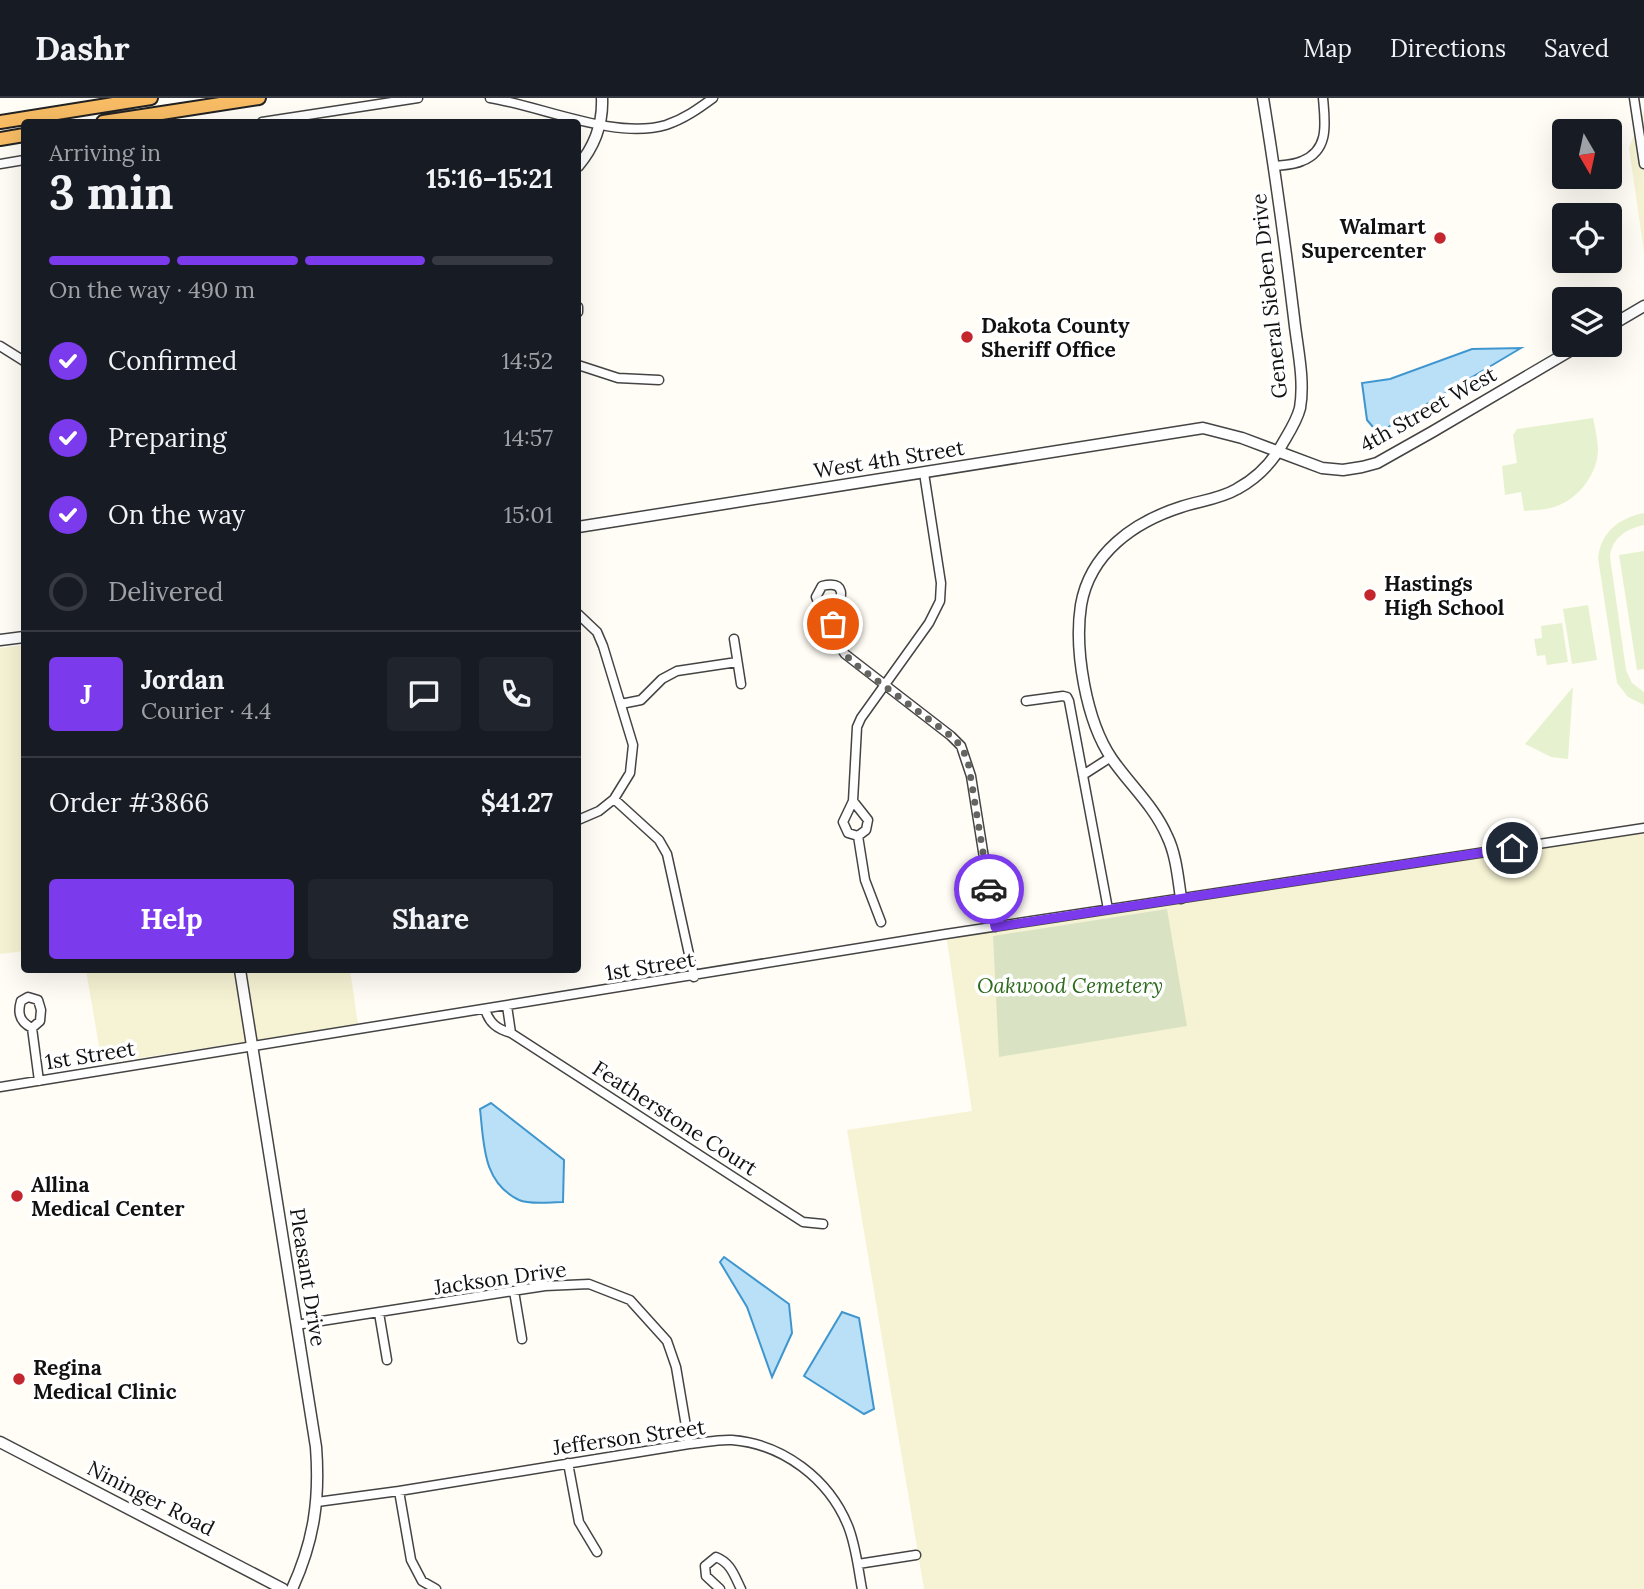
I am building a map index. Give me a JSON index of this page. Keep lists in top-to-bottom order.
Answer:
{
  "streets": {
    "street": [
      "General Sieben Drive",
      "4th Street West",
      "West 4th Street",
      "1st Street",
      "Featherstone Court",
      "Pleasant Drive",
      "Jackson Drive",
      "Jefferson Street",
      "Nininger Road"
    ]
  },
  "crossings": [
    ["General Sieben Drive", "4th Street West"],
    ["General Sieben Drive", "1st Street"],
    ["4th Street West", "West 4th Street"],
    ["1st Street", "Featherstone Court"],
    ["1st Street", "Pleasant Drive"],
    ["Pleasant Drive", "Jackson Drive"],
    ["Pleasant Drive", "Jefferson Street"],
    ["Jackson Drive", "Jefferson Street"]
  ],
  "parks": ["Oakwood Cemetery"],
  "places": [
    "Walmart Supercenter",
    "Dakota County Sheriff Office",
    "Hastings High School",
    "Allina Medical Center",
    "Regina Medical Clinic"
  ],
  "north": "bottom",
  "page": {
    "header": "Dashr",
    "nav": ["Map", "Directions", "Saved"],
    "heading": ["3 min", "Arriving in", "15:16–15:21"],
    "panel": [
      "Jordan",
      "Courier · 4.4",
      "Order #3866",
      "$41.27"
    ],
    "bar": "On the way · 490 m",
    "list": [
      ["Confirmed", "14:52"],
      ["Preparing", "14:57"],
      ["On the way", "15:01"],
      "Delivered"
    ],
    "round": "J",
    "buttons": ["Help", "Share"]
  }
}
